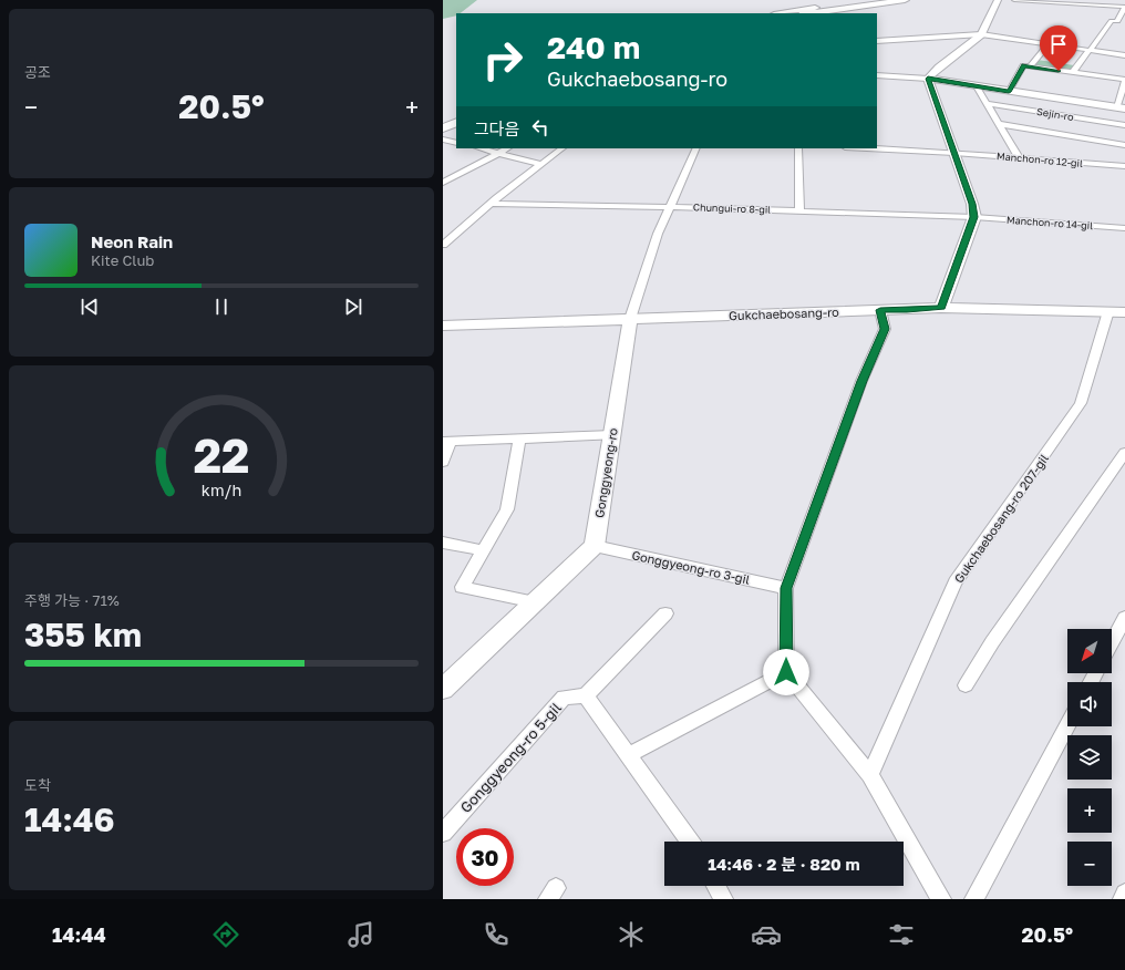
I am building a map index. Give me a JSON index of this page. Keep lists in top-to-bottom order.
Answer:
{
  "streets": {
    "street": [
      "Sejin-ro",
      "Manchon-ro 12-gil",
      "Chungui-ro 8-gil",
      "Manchon-ro 14-gil",
      "Gukchaebosang-ro",
      "Gonggyeong-ro",
      "Gukchaebosang-ro 207-gil",
      "Gonggyeong-ro 3-gil",
      "Gonggyeong-ro 5-gil"
    ]
  },
  "crossings": [
    ["Chungui-ro 8-gil", "Manchon-ro 14-gil"],
    ["Gukchaebosang-ro", "Gonggyeong-ro"],
    ["Gukchaebosang-ro", "Gukchaebosang-ro 207-gil"],
    ["Gonggyeong-ro", "Gonggyeong-ro 3-gil"]
  ],
  "north": "bottom left",
  "page": {
    "tile": [
      "공조",
      ["주행 가능 · 71%", "355 km"],
      ["도착", "14:46"]
    ],
    "turn": ["240 m", "Gukchaebosang-ro"],
    "heat": ["−", "20.5°", "+"],
    "then": "그다음",
    "song": ["Neon Rain", "Kite Club"],
    "map_buttons": ["+", "−"],
    "limit": "30",
    "trip": "14:46 · 2 분 · 820 m",
    "tabs": ["14:44", "20.5°"],
    "gauge": ["22", "km/h"]
  }
}
